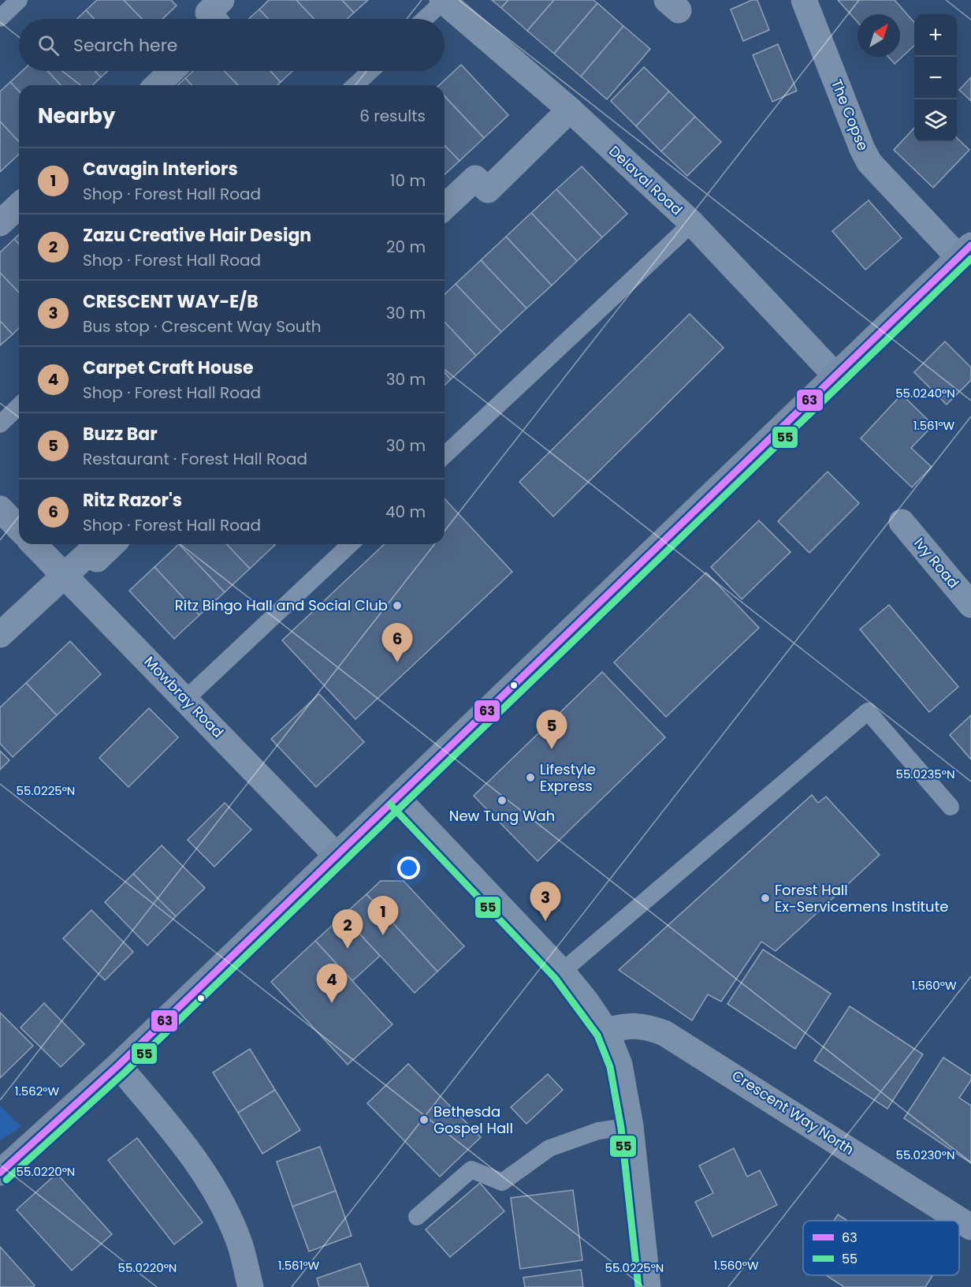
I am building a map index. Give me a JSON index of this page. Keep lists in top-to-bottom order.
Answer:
{
  "streets": {
    "street": [
      "The Copse",
      "Delaval Road",
      "Ivy Road",
      "Mowbray Road",
      "Crescent Way North"
    ]
  },
  "places": [
    "Ritz Bingo Hall and Social Club",
    "Lifestyle Express",
    "New Tung Wah",
    "Forest Hall Ex-Servicemens Institute",
    "Bethesda Gospel Hall"
  ],
  "lines": ["transit line 63", "transit line 55"],
  "legend": ["63", "55"],
  "north": "top right",
  "page": {
    "map_buttons": ["+", "−"],
    "search": "Search here",
    "heading": ["Nearby", "6 results"],
    "list": [
      {
        "mark": "1",
        "name": "Cavagin Interiors",
        "note": "Shop · Forest Hall Road",
        "value": "10 m"
      },
      {
        "mark": "2",
        "name": "Zazu Creative Hair Design",
        "note": "Shop · Forest Hall Road",
        "value": "20 m"
      },
      {
        "mark": "3",
        "name": "CRESCENT WAY-E/B",
        "note": "Bus stop · Crescent Way South",
        "value": "30 m"
      },
      {
        "mark": "4",
        "name": "Carpet Craft House",
        "note": "Shop · Forest Hall Road",
        "value": "30 m"
      },
      {
        "mark": "5",
        "name": "Buzz Bar",
        "note": "Restaurant · Forest Hall Road",
        "value": "30 m"
      },
      {
        "mark": "6",
        "name": "Ritz Razor's",
        "note": "Shop · Forest Hall Road",
        "value": "40 m"
      }
    ],
    "pins": [
      "6",
      "5",
      "3",
      "1",
      "2",
      "4"
    ]
  },
  "coordinates": [
    "55.0240°N",
    "1.561°W",
    "55.0235°N",
    "55.0225°N",
    "1.560°W",
    "1.562°W",
    "55.0230°N",
    "55.0220°N"
  ]
}
